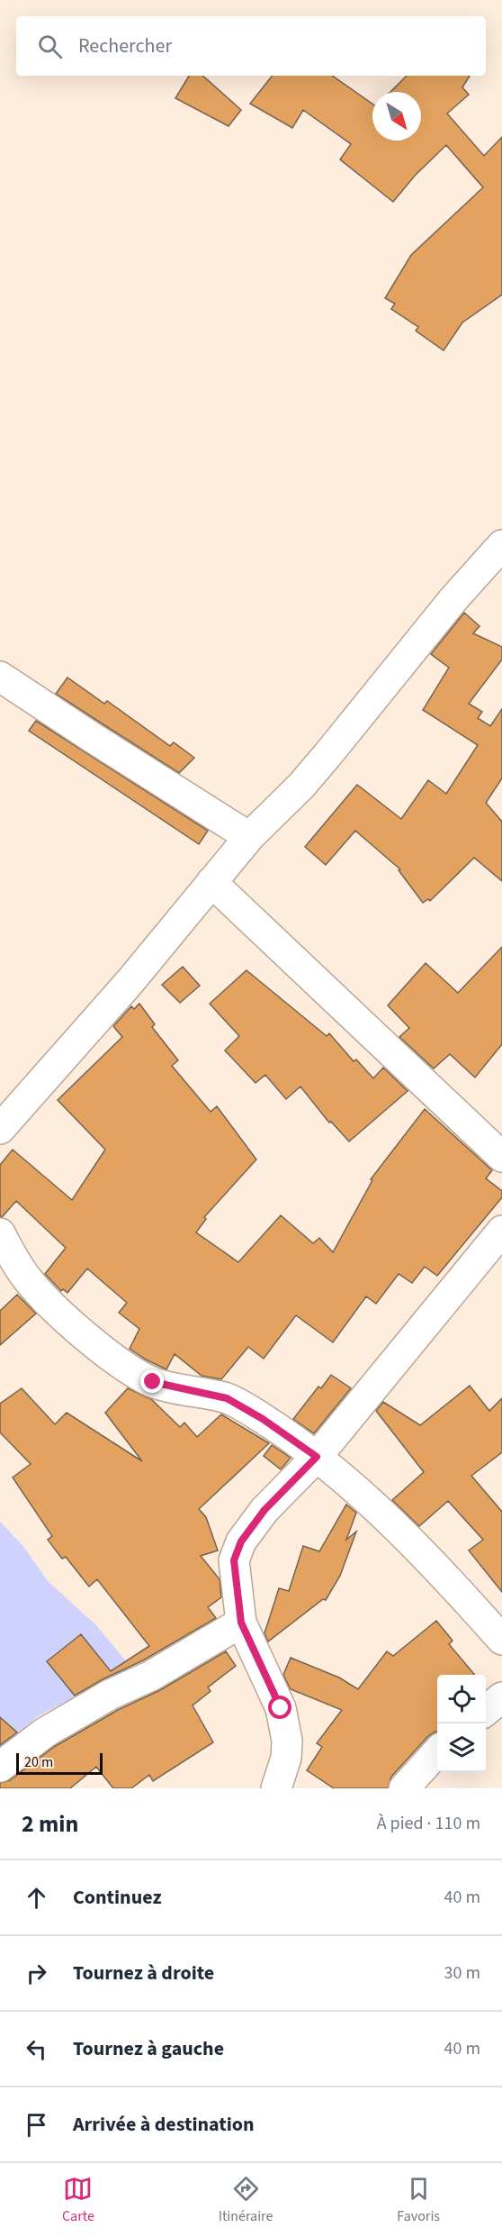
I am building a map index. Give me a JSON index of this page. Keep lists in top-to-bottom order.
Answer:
{
  "scale_bar": "20 m",
  "north": "bottom right",
  "page": {
    "search": "Rechercher",
    "scale": "20 m",
    "heading": ["2 min", "À pied · 110 m"],
    "list": [
      ["Continuez", "40 m"],
      ["Tournez à droite", "30 m"],
      ["Tournez à gauche", "40 m"],
      "Arrivée à destination"
    ],
    "nav": ["Carte", "Itinéraire", "Favoris"]
  }
}
